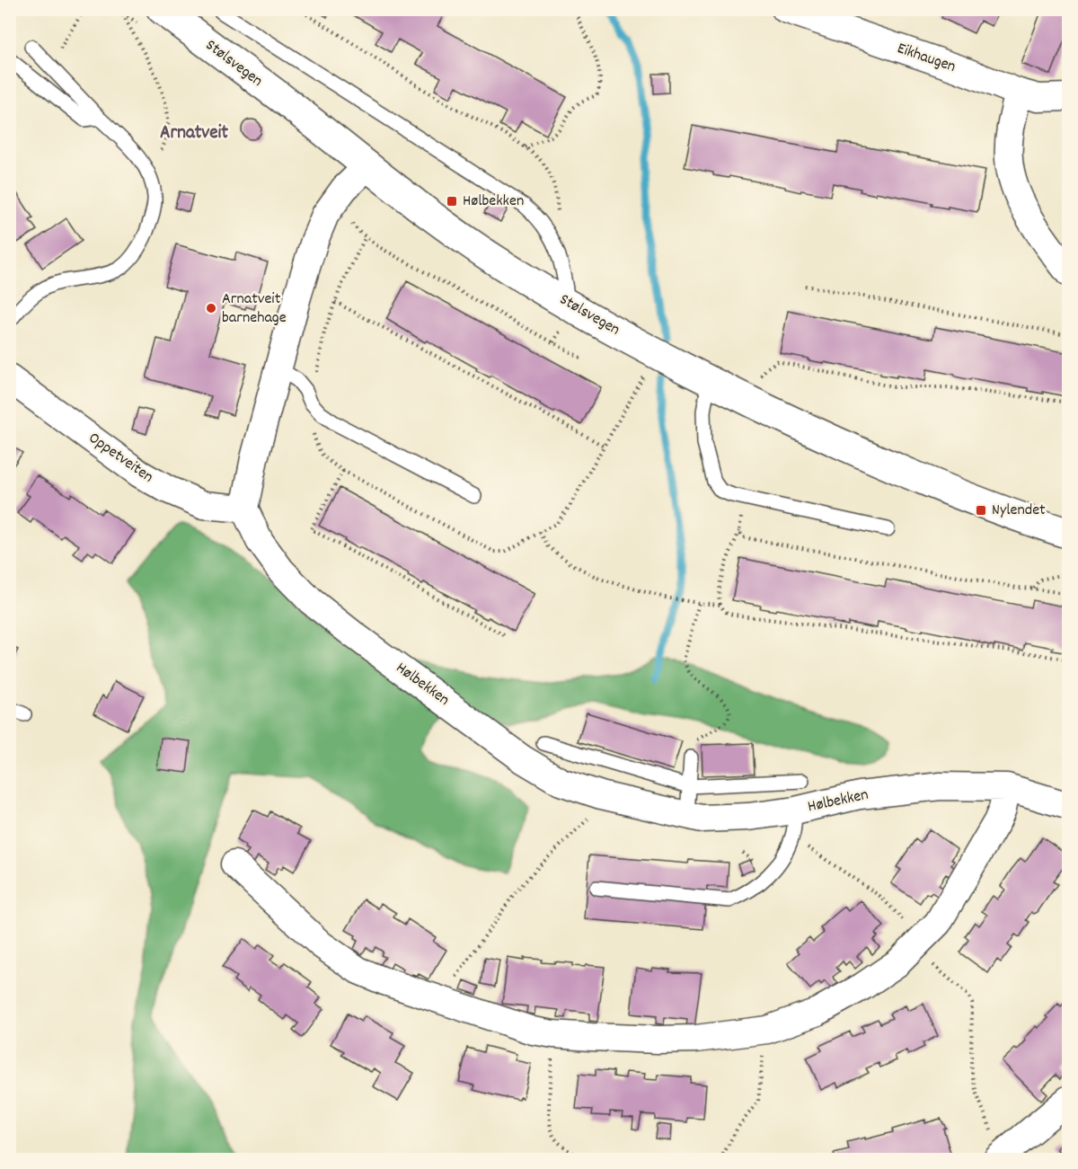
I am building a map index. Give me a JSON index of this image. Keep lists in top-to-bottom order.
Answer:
{
  "streets": {
    "street": [
      "Eikhaugen",
      "Stølsvegen",
      "Oppetveiten",
      "Hølbekken"
    ]
  },
  "crossings": [
    ["Oppetveiten", "Hølbekken"]
  ],
  "districts": ["Arnatveit"],
  "places": {
    "transit": ["Hølbekken", "Nylendet"],
    "other": ["Arnatveit barnehage"]
  }
}
